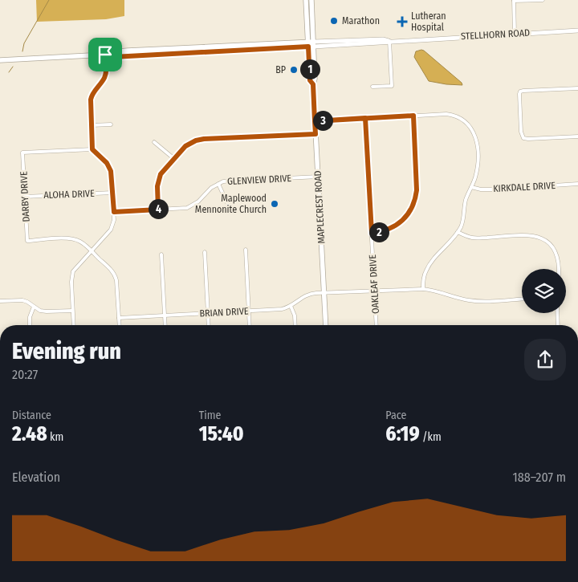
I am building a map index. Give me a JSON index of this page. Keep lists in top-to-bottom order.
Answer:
{
  "streets": {
    "main road": ["STELLHORN ROAD", "MAPLECREST ROAD"],
    "street": [
      "GLENVIEW DRIVE",
      "KIRKDALE DRIVE",
      "ALOHA DRIVE",
      "DARBY DRIVE",
      "OAKLEAF DRIVE",
      "BRIAN DRIVE"
    ]
  },
  "crossings": [
    ["STELLHORN ROAD", "MAPLECREST ROAD"],
    ["GLENVIEW DRIVE", "MAPLECREST ROAD"],
    ["ALOHA DRIVE", "DARBY DRIVE"],
    ["MAPLECREST ROAD", "BRIAN DRIVE"],
    ["OAKLEAF DRIVE", "BRIAN DRIVE"]
  ],
  "places": {
    "other": ["Marathon", "BP", "Maplewood Mennonite Church"],
    "health": ["Lutheran Hospital"]
  },
  "page": {
    "pins": [
      "1",
      "3",
      "4",
      "2"
    ],
    "heading": ["Evening run", "20:27"],
    "stats": [
      ["Distance", "2.48 km"],
      ["Time", "15:40"],
      ["Pace", "6:19 /km"]
    ],
    "chart": ["Elevation", "188–207 m"]
  }
}
